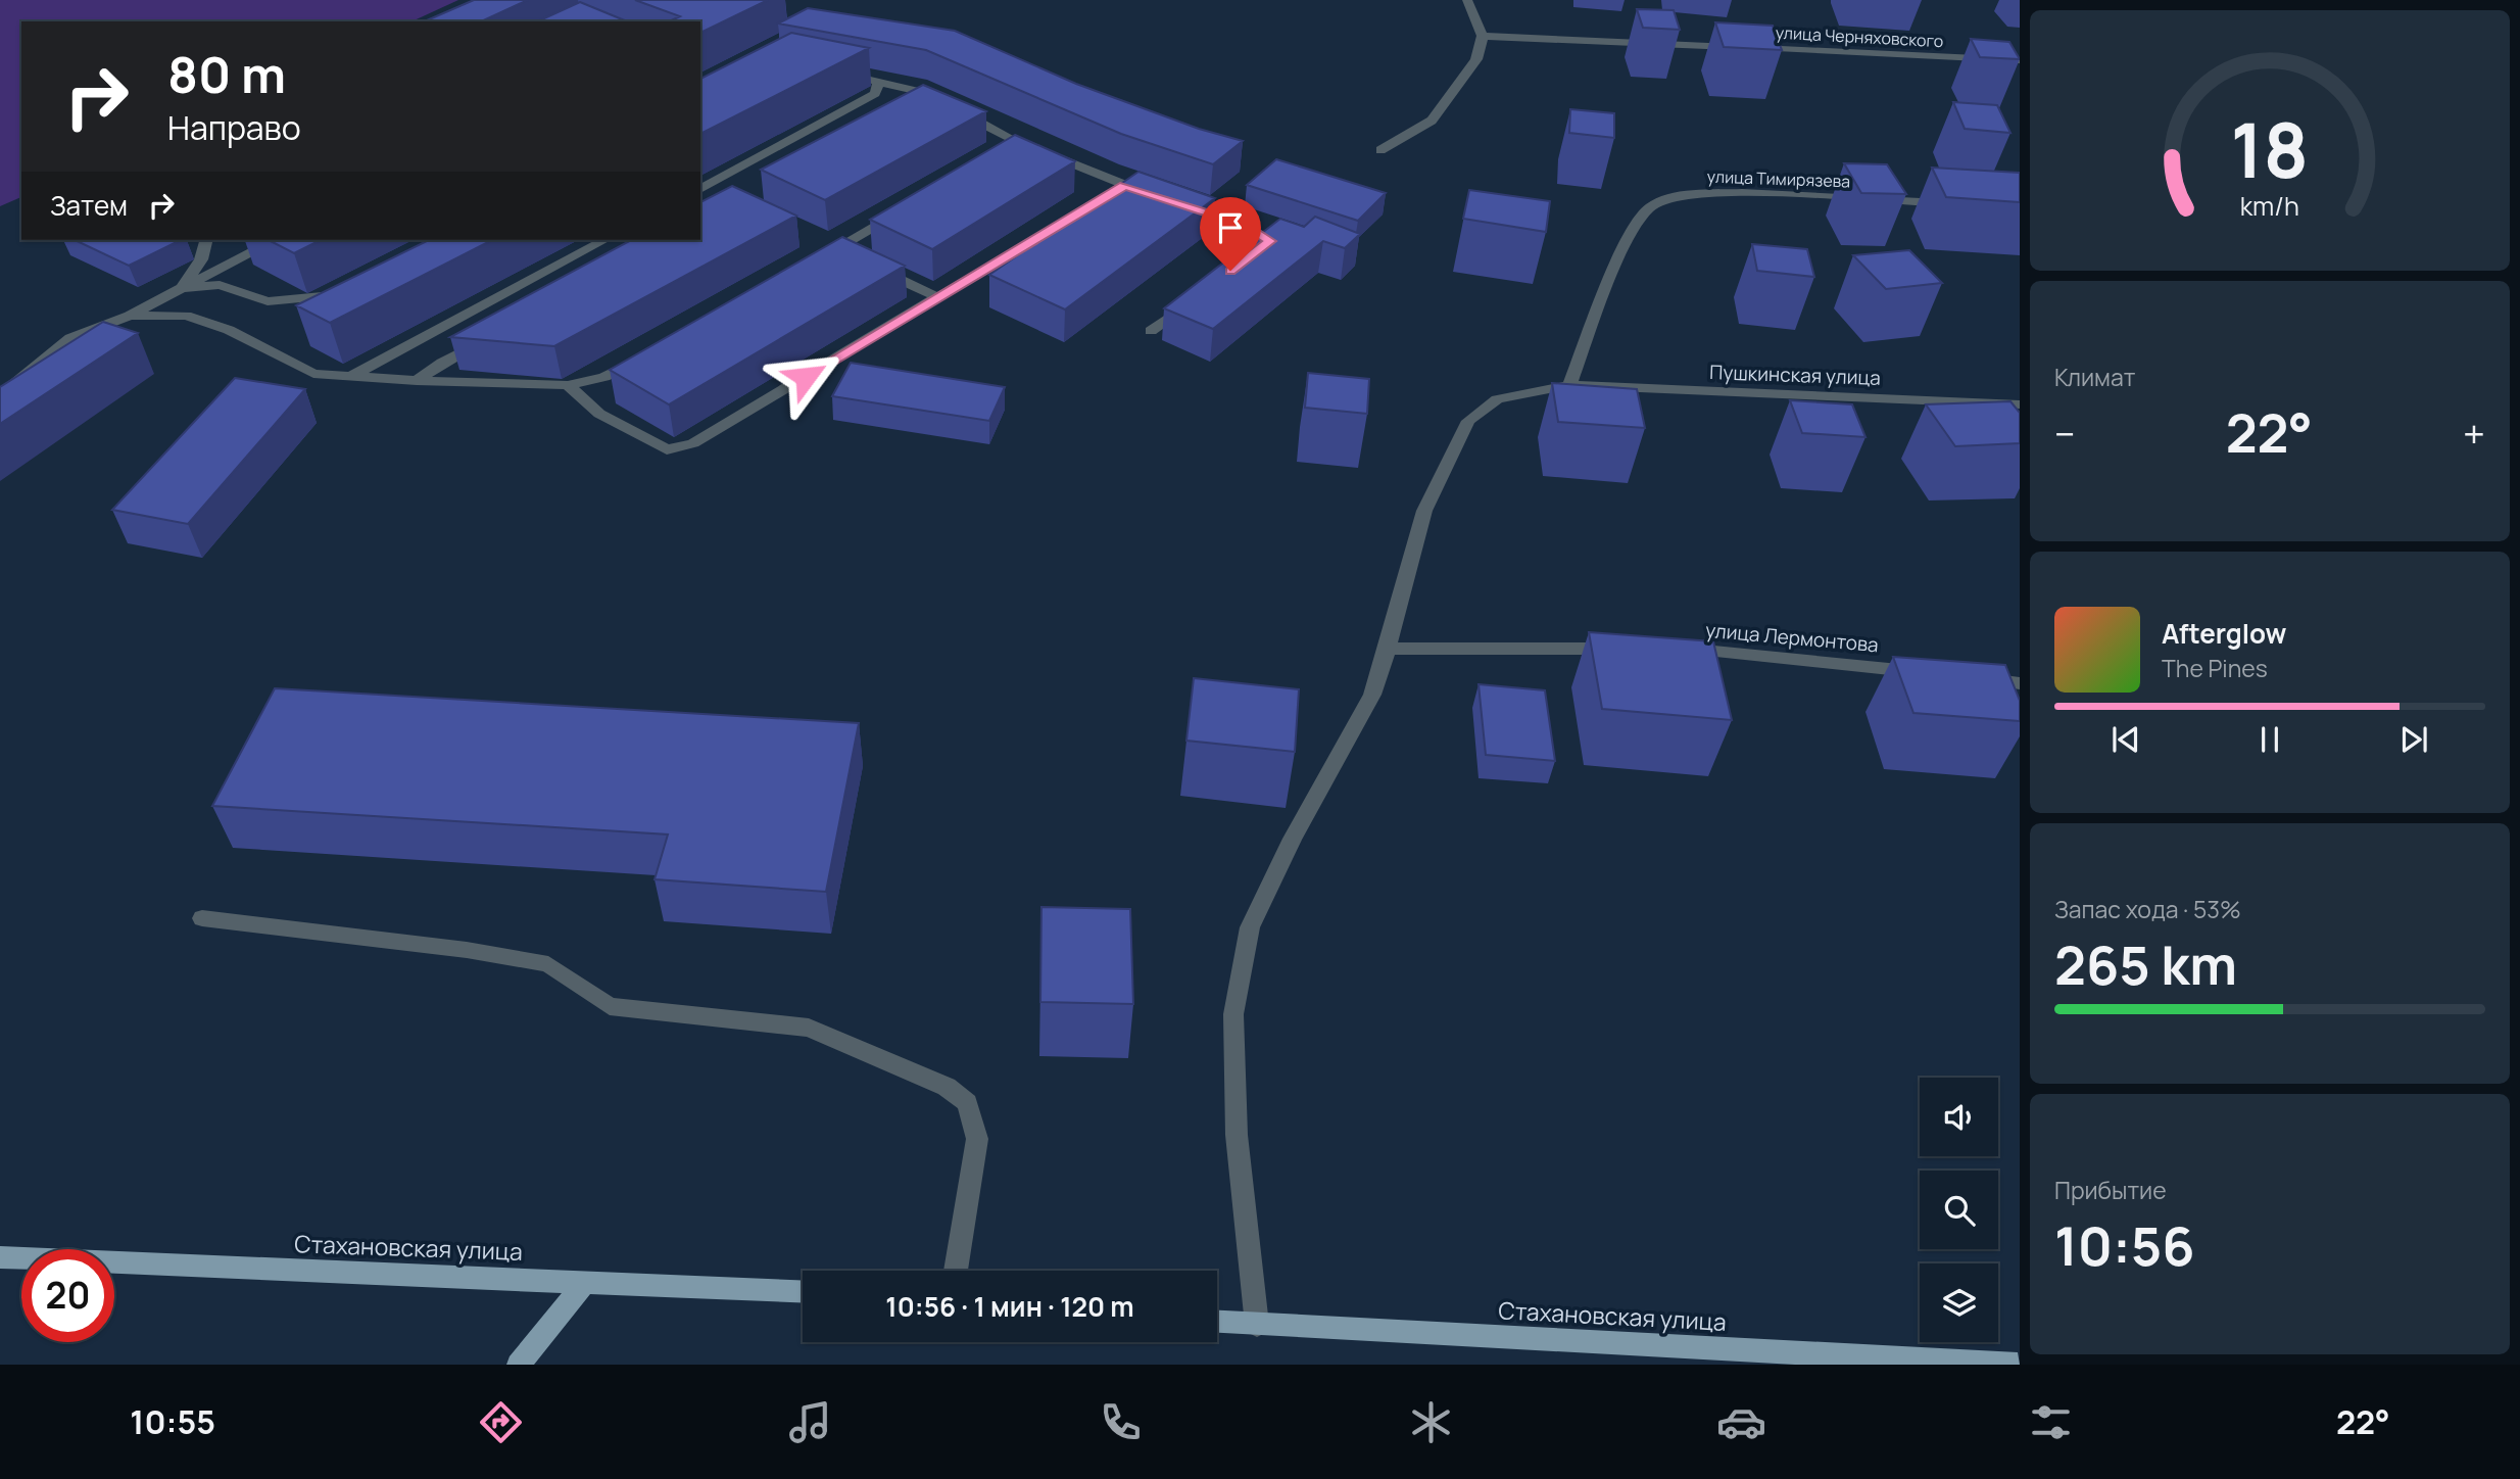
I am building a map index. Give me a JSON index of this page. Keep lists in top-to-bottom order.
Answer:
{
  "streets": {
    "main road": ["Стахановская улица"],
    "street": [
      "улица Черняховского",
      "улица Тимирязева",
      "Пушкинская улица",
      "улица Лермонтова"
    ]
  },
  "crossings": [
    ["улица Тимирязева", "Пушкинская улица"],
    ["Пушкинская улица", "Стахановская улица"]
  ],
  "page": {
    "turn": ["80 m", "Направо"],
    "then": "Затем",
    "tile": [
      "Климат",
      ["Запас хода · 53%", "265 km"],
      ["Прибытие", "10:56"]
    ],
    "heat": ["−", "22°", "+"],
    "song": ["Afterglow", "The Pines"],
    "limit": "20",
    "trip": "10:56 · 1 мин · 120 m",
    "tabs": ["10:55", "22°"],
    "gauge": ["18", "km/h"]
  }
}
